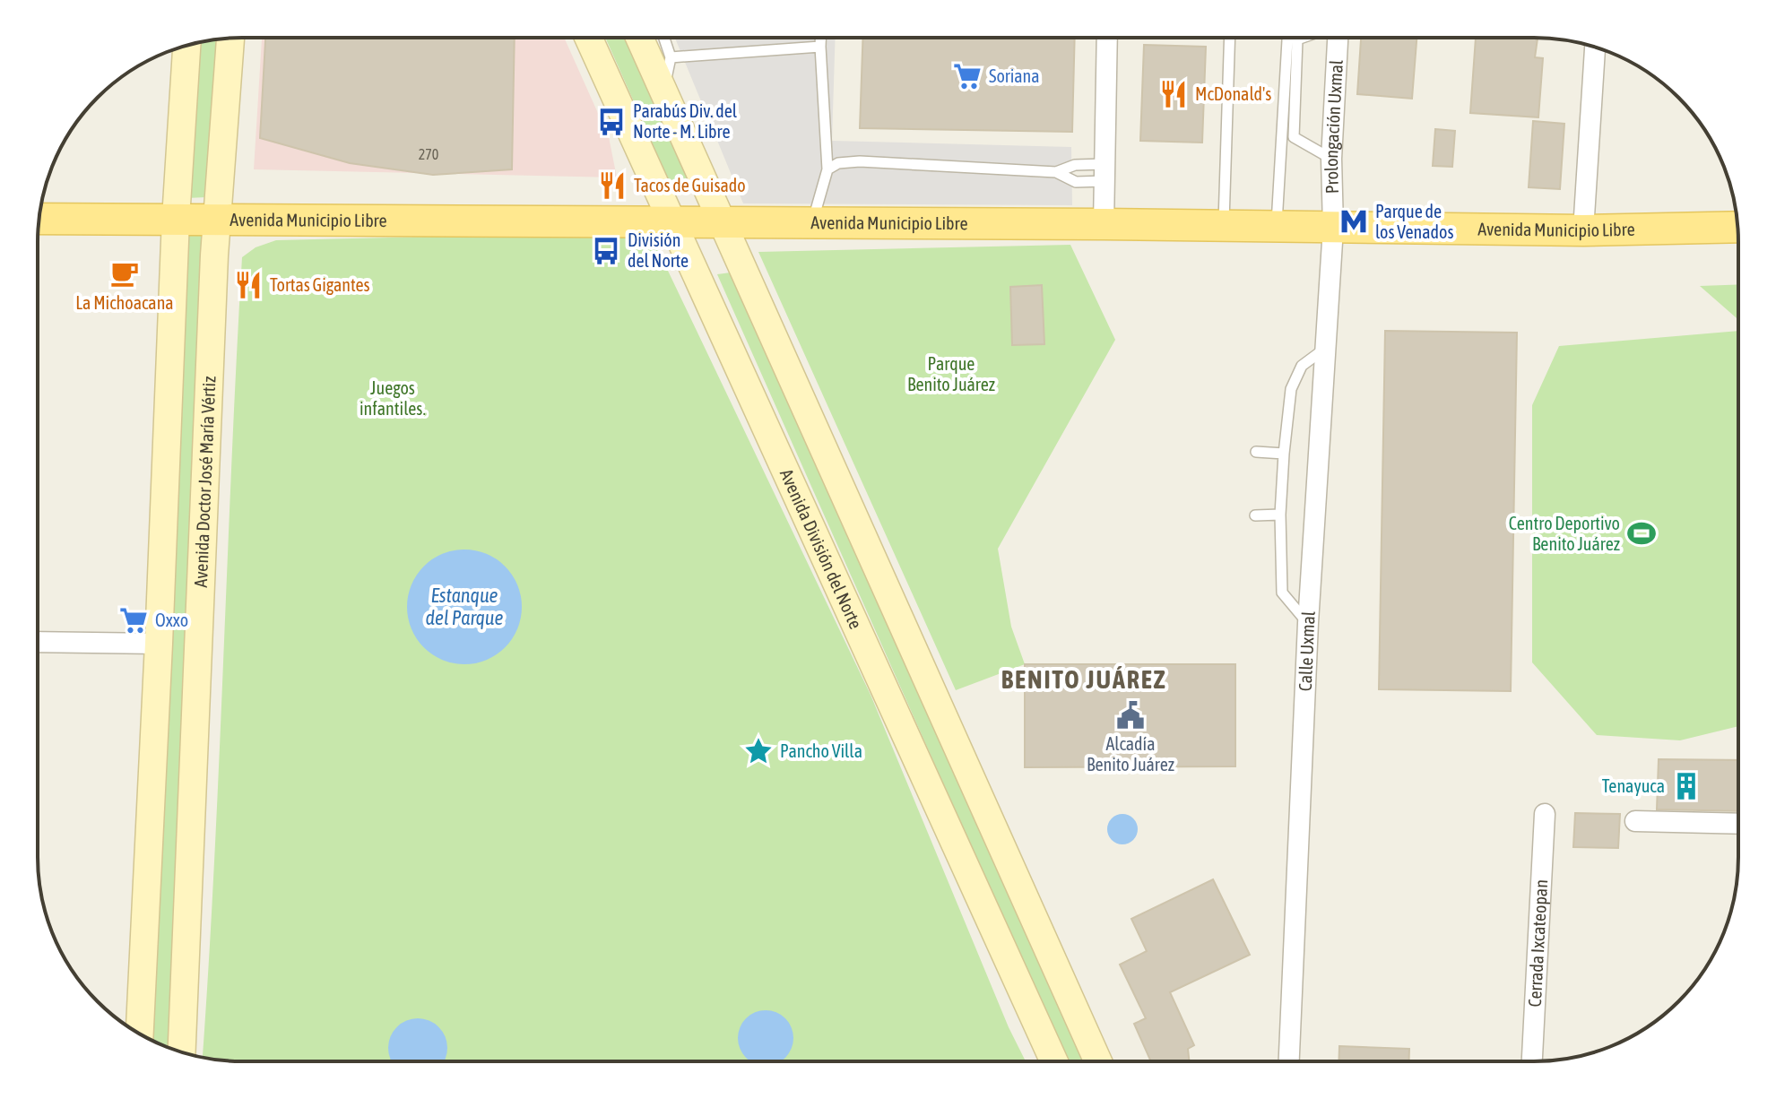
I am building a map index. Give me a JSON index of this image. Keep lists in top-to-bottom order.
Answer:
{
  "streets": {
    "main road": ["Avenida Municipio Libre", "Avenida Doctor José María Vértiz", "Avenida División del Norte"],
    "street": ["Prolongación Uxmal", "Calle Uxmal", "Cerrada Ixcateopan"]
  },
  "crossings": [
    ["Prolongación Uxmal", "Avenida Municipio Libre"],
    ["Prolongación Uxmal", "Calle Uxmal"],
    ["Avenida Municipio Libre", "Avenida Doctor José María Vértiz"],
    ["Avenida Municipio Libre", "Avenida División del Norte"],
    ["Avenida Municipio Libre", "Calle Uxmal"]
  ],
  "districts": ["BENITO JUÁREZ"],
  "water": ["Estanque del Parque"],
  "parks": ["Parque Benito Juárez", "Juegos infantiles."],
  "places": {
    "supermarket": ["Soriana", "Oxxo"],
    "restaurant": ["McDonald's", "Tacos de Guisado", "Tortas Gigantes"],
    "bus stop": ["Parabús Div. del Norte - M. Libre", "División del Norte"],
    "metro station": ["Parque de los Venados"],
    "cafe": ["La Michoacana"],
    "sports": ["Centro Deportivo Benito Juárez"],
    "public building": ["Alcadía Benito Juárez"],
    "place": ["Pancho Villa"],
    "building": ["Tenayuca"]
  },
  "house_numbers": ["270"]
}
